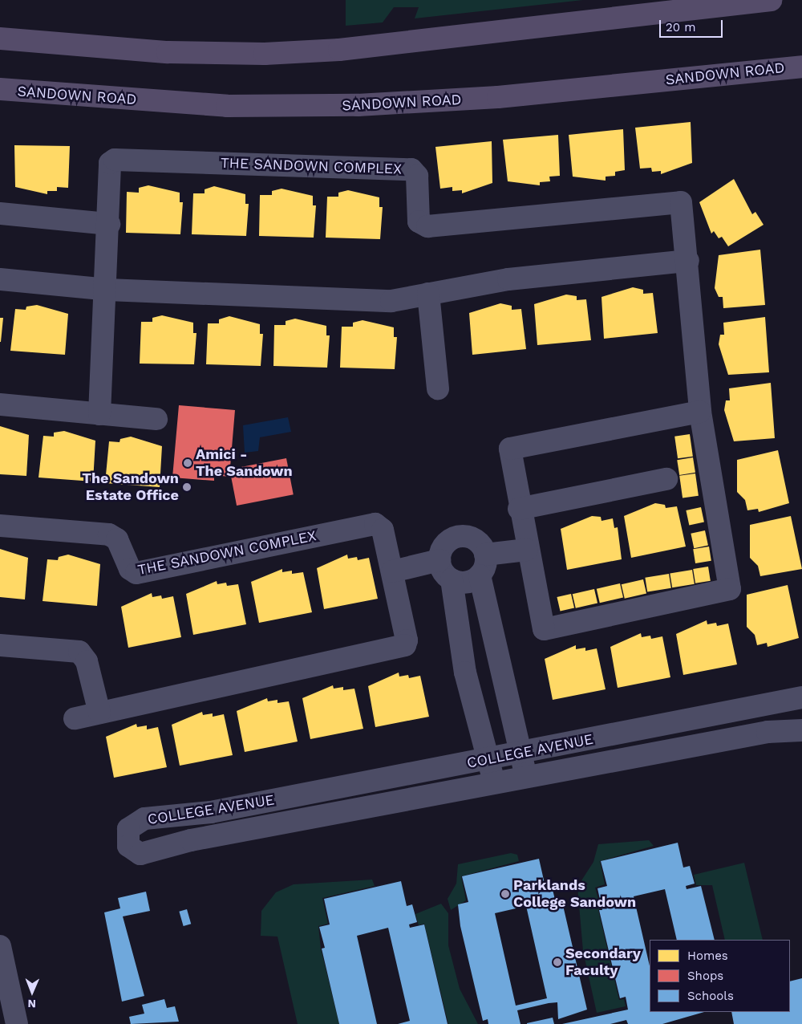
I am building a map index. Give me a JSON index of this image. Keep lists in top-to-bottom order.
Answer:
{
  "streets": {
    "main road": ["SANDOWN ROAD"],
    "street": ["THE SANDOWN COMPLEX", "COLLEGE AVENUE"]
  },
  "places": [
    "Amici - The Sandown",
    "The Sandown Estate Office",
    "Parklands College Sandown",
    "Secondary Faculty"
  ],
  "legend": ["Homes", "Shops", "Schools"],
  "scale_bar": "20 m",
  "north": "bottom"
}
